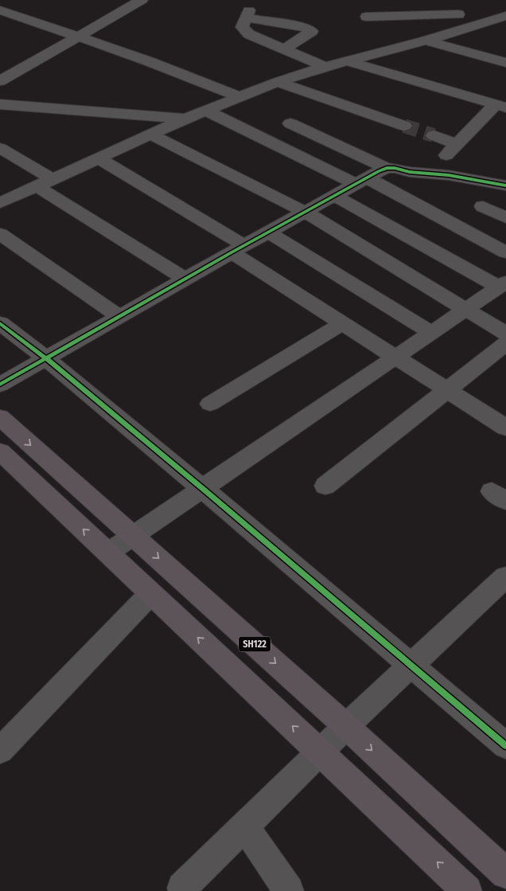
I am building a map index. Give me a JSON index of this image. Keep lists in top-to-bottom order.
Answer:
{
  "streets": {
    "main road": ["SH122"]
  }
}
